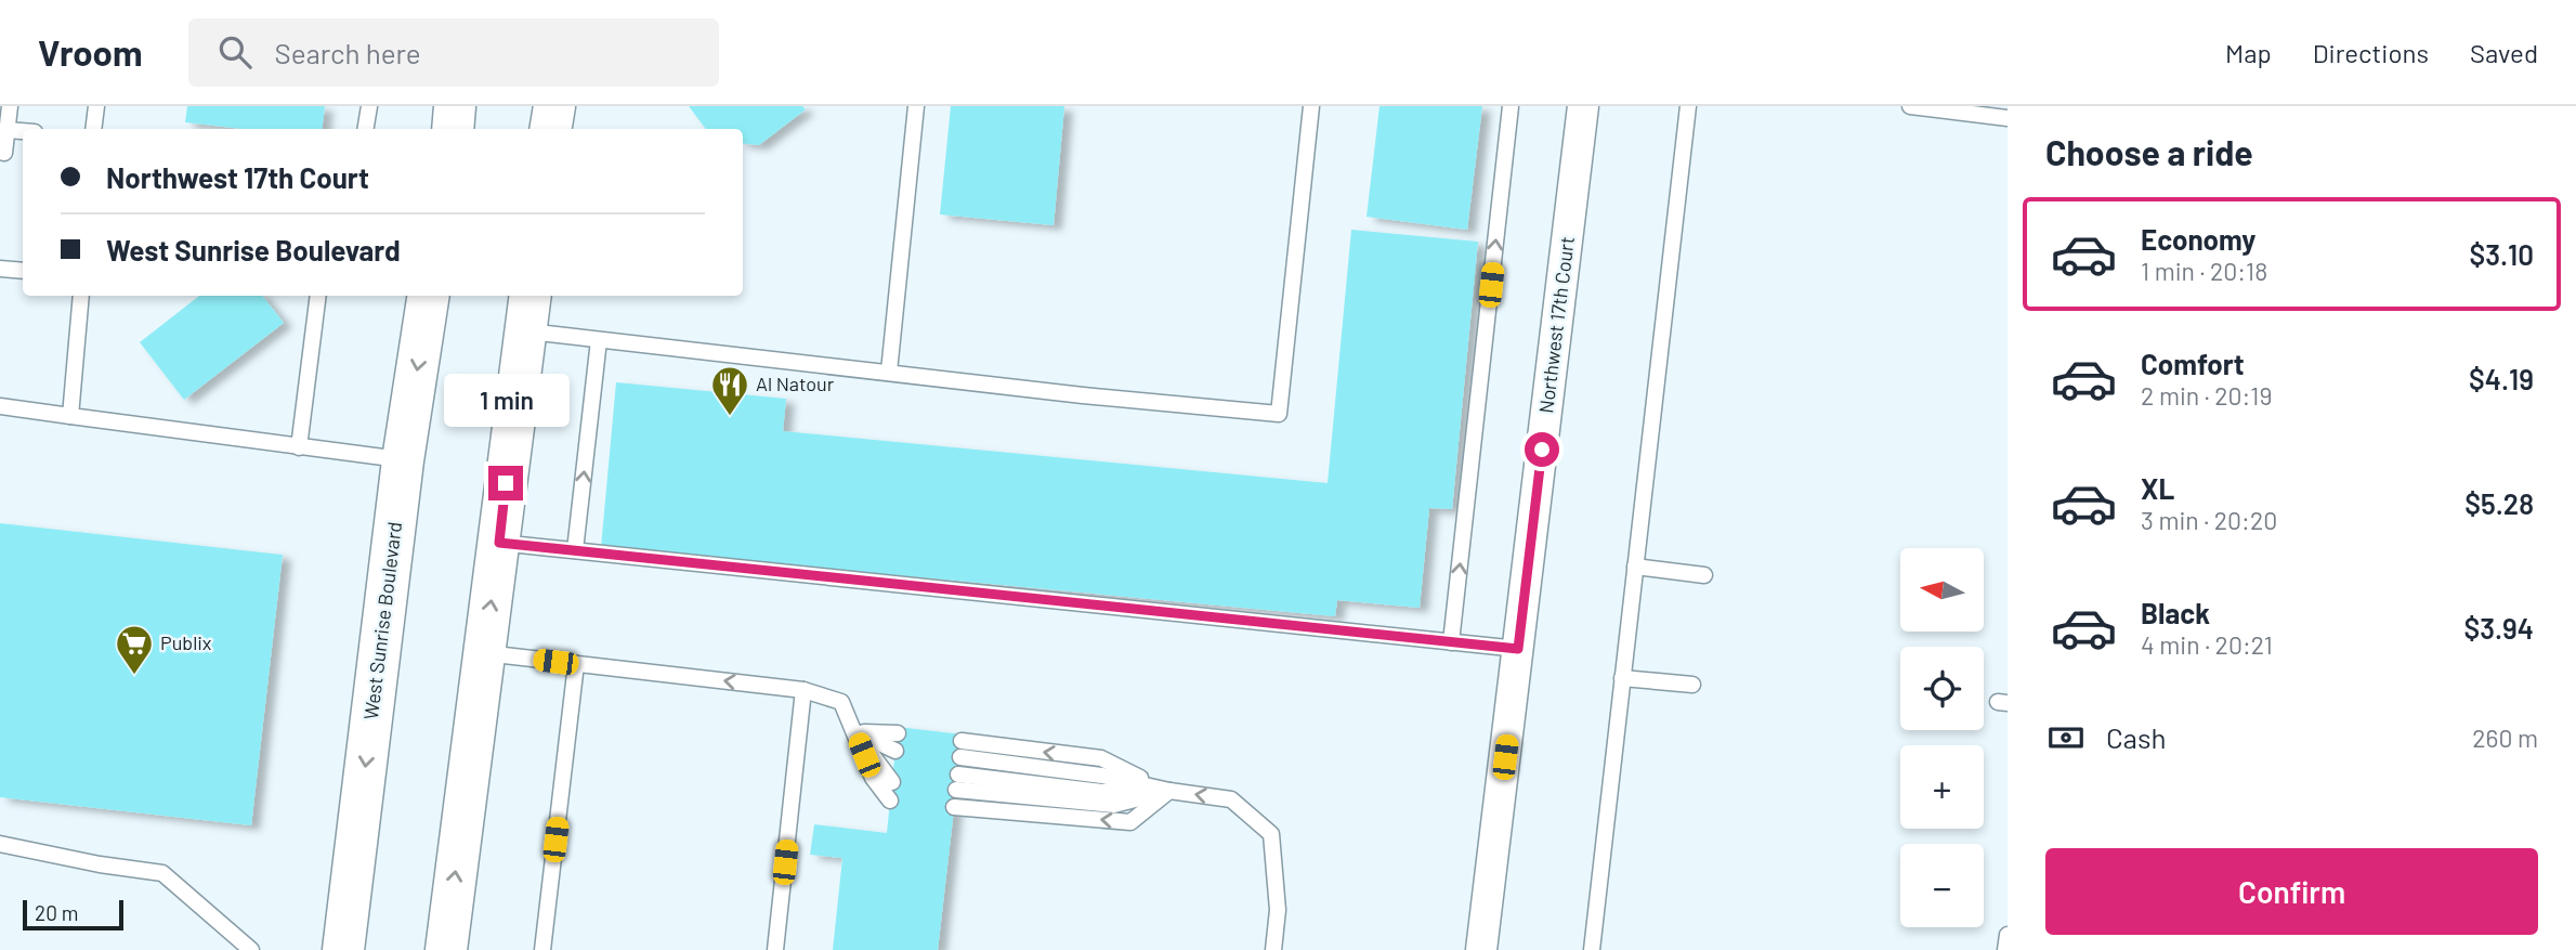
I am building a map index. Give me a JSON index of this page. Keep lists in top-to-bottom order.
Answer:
{
  "streets": {
    "highway": ["West Sunrise Boulevard"],
    "street": ["Northwest 17th Court"]
  },
  "places": {
    "restaurant": ["Al Natour"],
    "supermarket": ["Publix"]
  },
  "scale_bar": "20 m",
  "north": "left",
  "page": {
    "header": "Vroom",
    "search": "Search here",
    "nav": ["Map", "Directions", "Saved"],
    "heading": "Choose a ride",
    "banner": ["Northwest 17th Court", "West Sunrise Boulevard"],
    "list": [
      {
        "name": "Economy",
        "note": "1 min · 20:18",
        "value": "$3.10"
      },
      {
        "name": "Comfort",
        "note": "2 min · 20:19",
        "value": "$4.19"
      },
      {
        "name": "XL",
        "note": "3 min · 20:20",
        "value": "$5.28"
      },
      {
        "name": "Black",
        "note": "4 min · 20:21",
        "value": "$3.94"
      }
    ],
    "bubble": "1 min",
    "map_buttons": ["+", "−"],
    "pay": ["Cash", "260 m"],
    "buttons": "Confirm",
    "scale": "20 m"
  }
}
